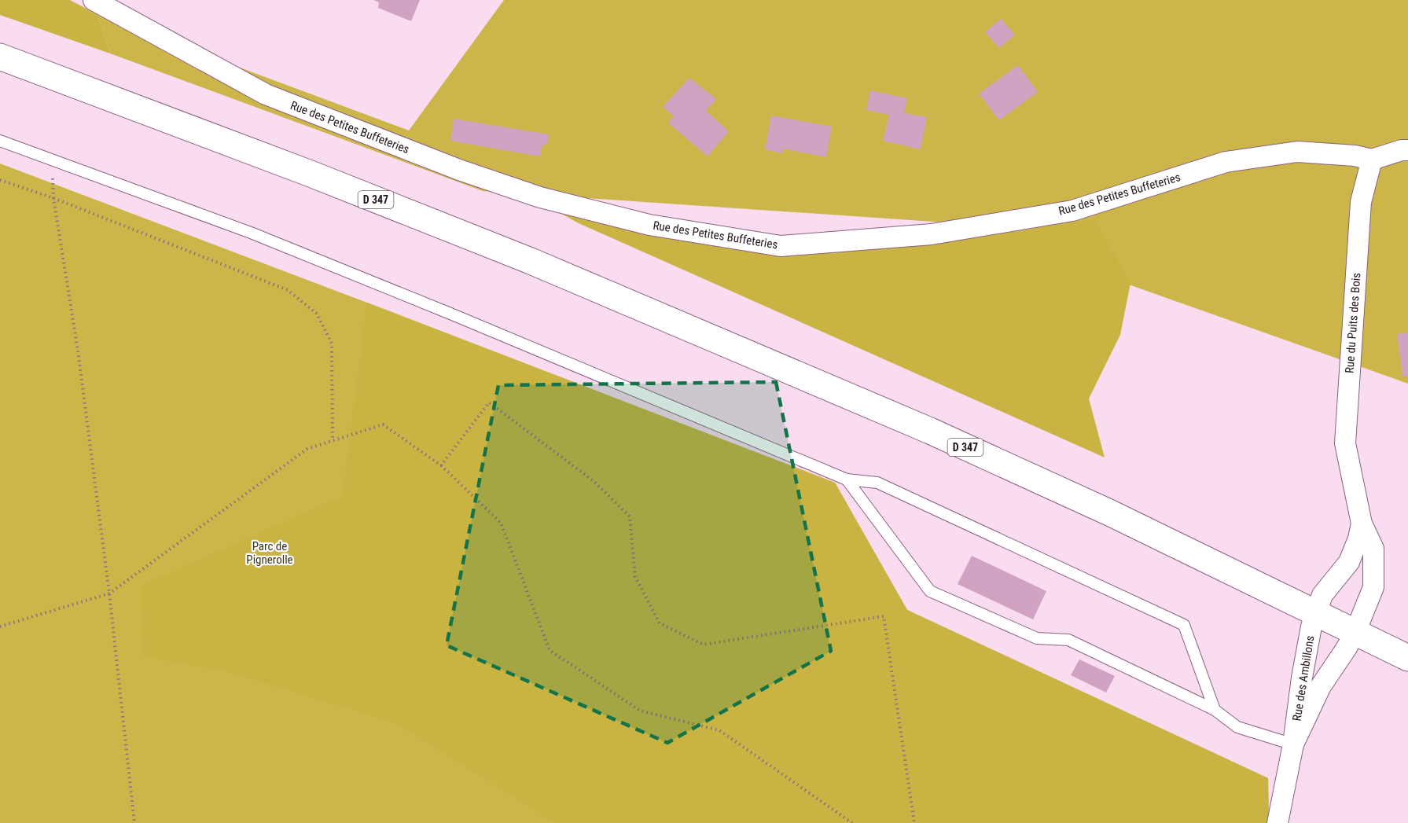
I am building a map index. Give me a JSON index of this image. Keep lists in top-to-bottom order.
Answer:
{
  "streets": {
    "main road": ["D 347"],
    "street": ["Rue des Petites Buffeteries", "Rue du Puits des Bois", "Rue des Ambillons"]
  },
  "crossings": [
    ["Rue des Petites Buffeteries", "Rue du Puits des Bois"],
    ["D 347", "Rue du Puits des Bois"],
    ["D 347", "Rue des Ambillons"],
    ["Rue du Puits des Bois", "Rue des Ambillons"]
  ],
  "parks": ["Parc de Pignerolle"]
}
